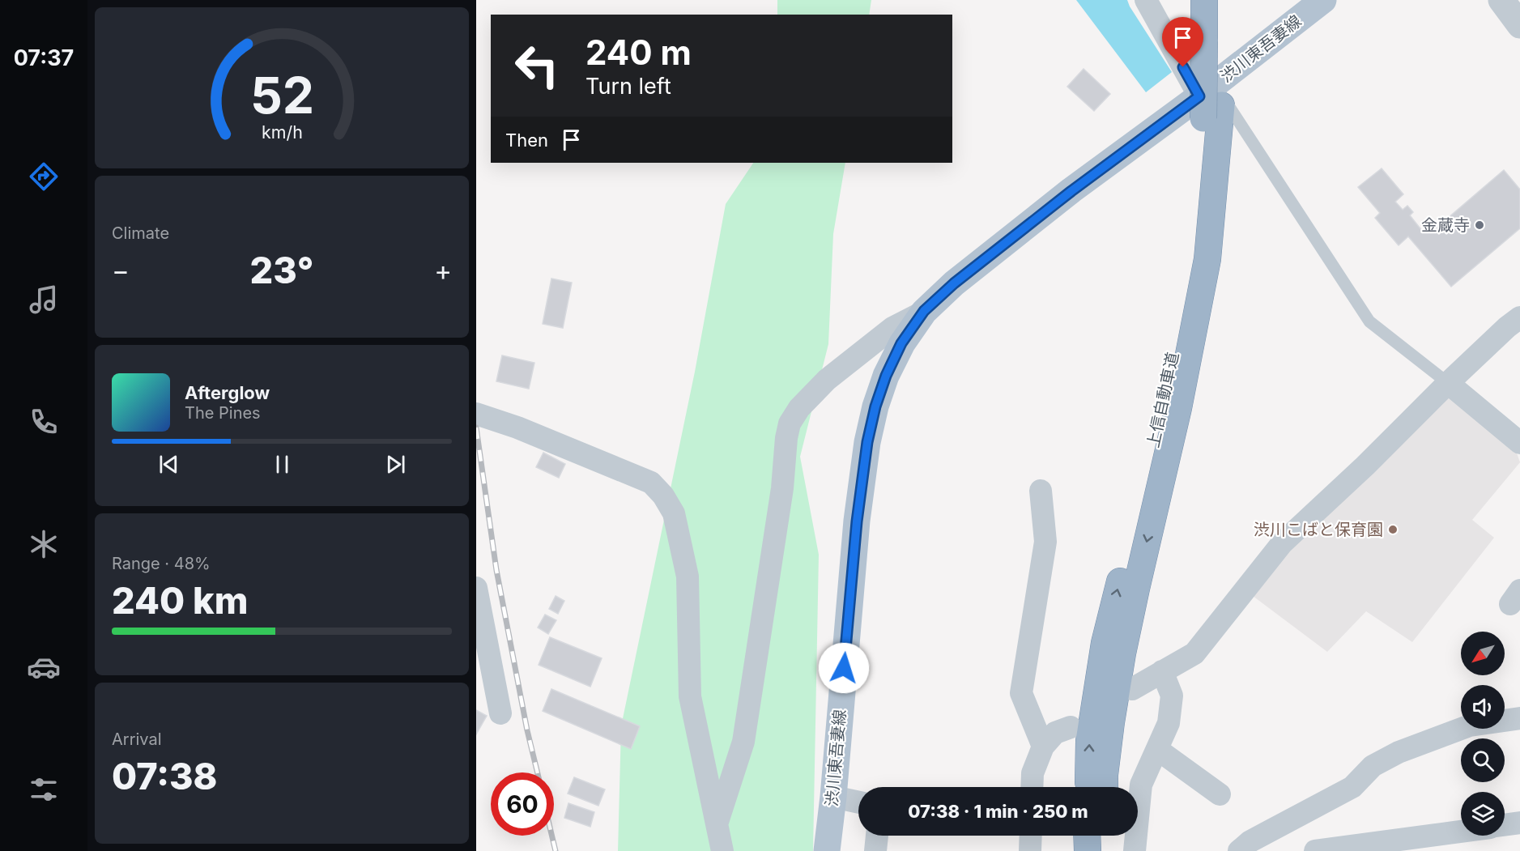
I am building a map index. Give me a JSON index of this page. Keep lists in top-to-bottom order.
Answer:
{
  "streets": {
    "highway": ["上信自動車道"],
    "main road": ["渋川東吾妻線"]
  },
  "places": ["金蔵寺", "渋川こばと保育園"],
  "north": "bottom left",
  "page": {
    "tabs": "07:37",
    "turn": ["240 m", "Turn left"],
    "then": "Then",
    "tile": [
      "Climate",
      ["Range · 48%", "240 km"],
      ["Arrival", "07:38"]
    ],
    "heat": ["−", "23°", "+"],
    "song": ["Afterglow", "The Pines"],
    "limit": "60",
    "trip": "07:38 · 1 min · 250 m",
    "gauge": ["52", "km/h"]
  }
}
